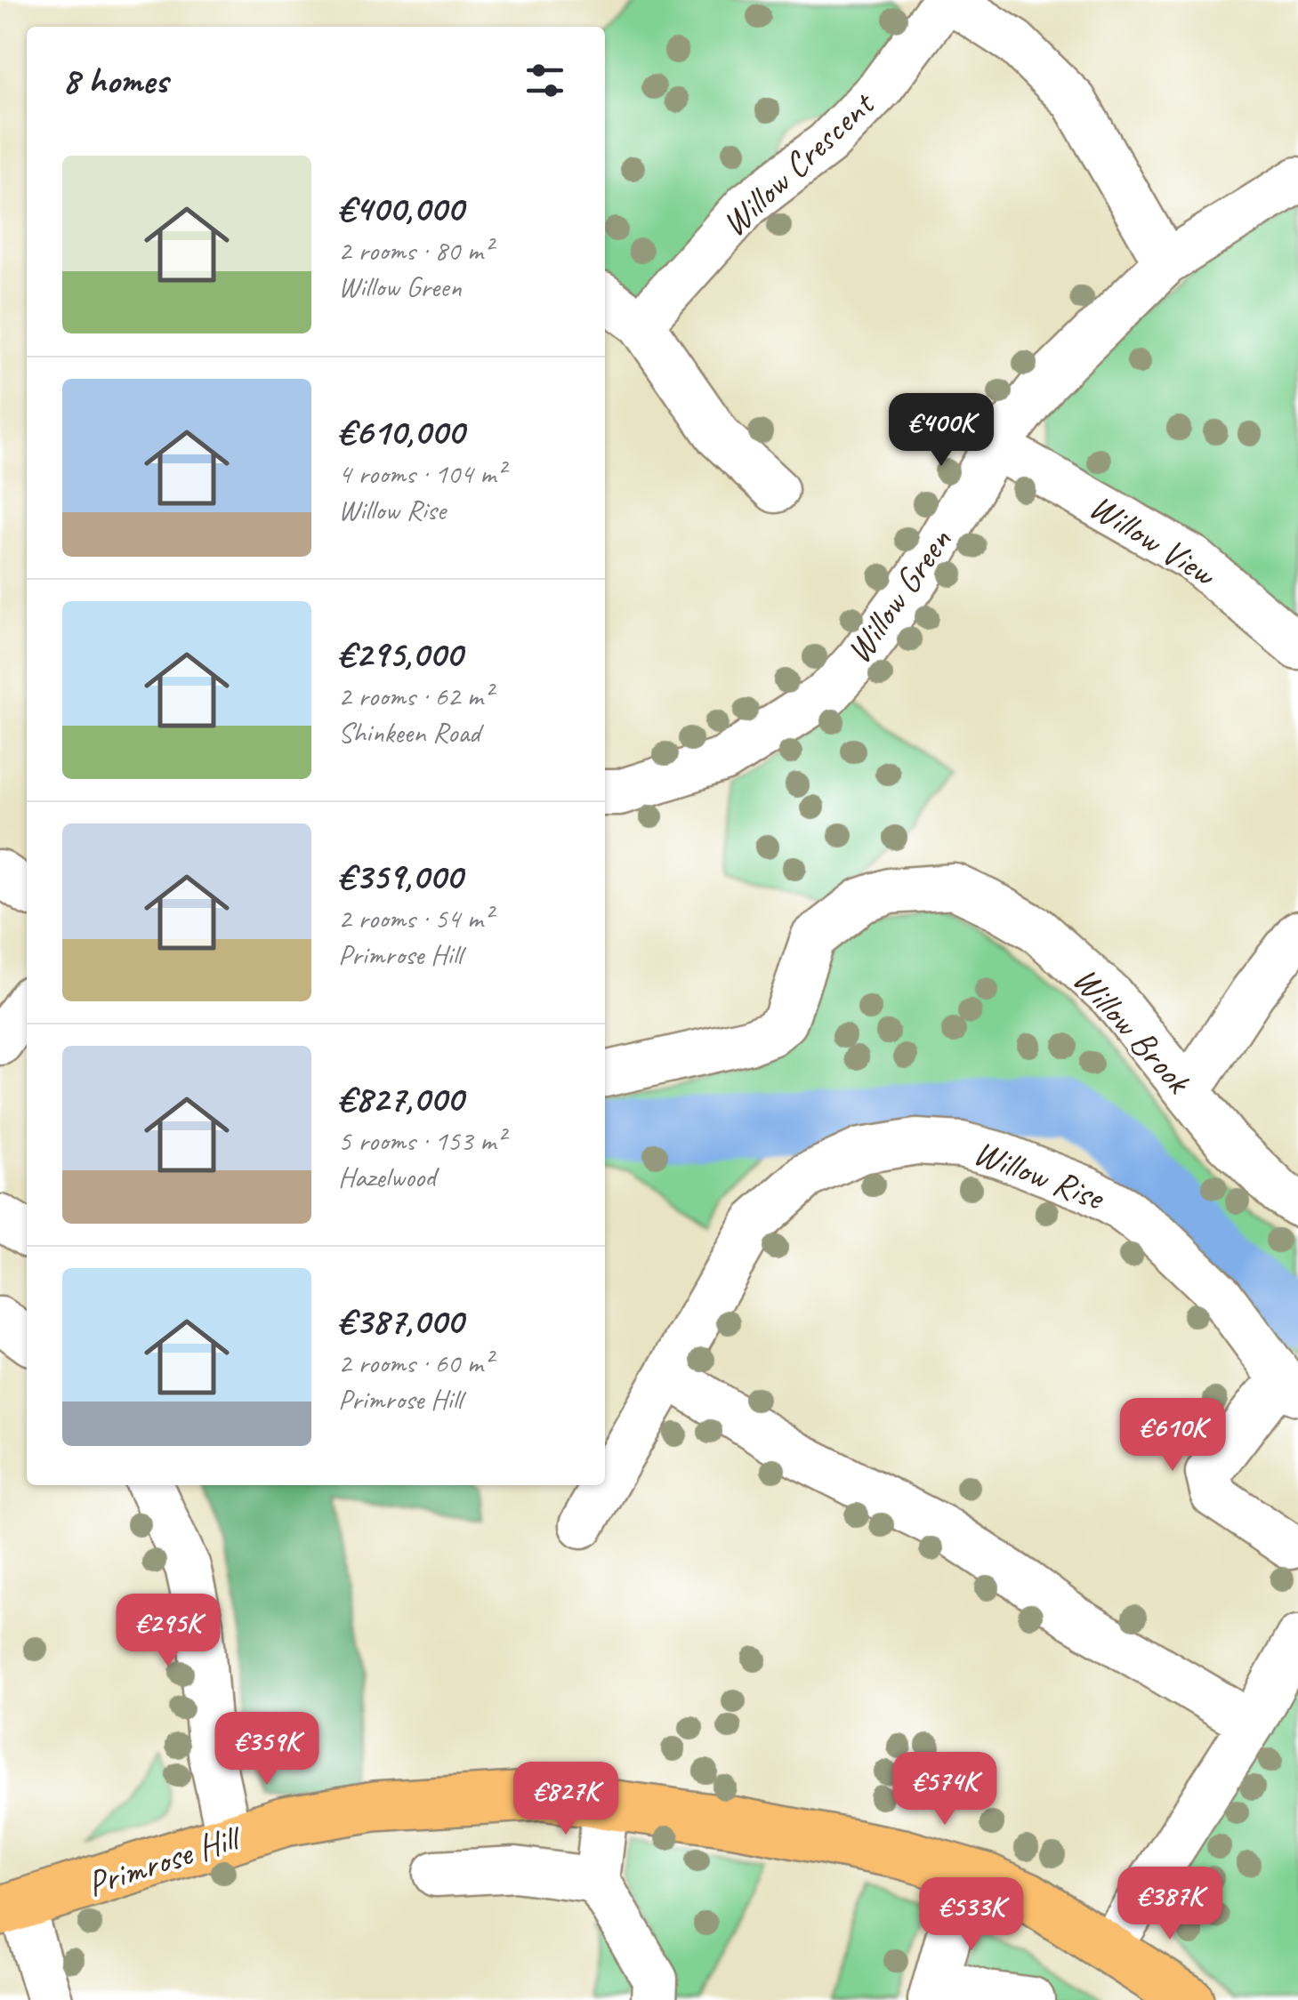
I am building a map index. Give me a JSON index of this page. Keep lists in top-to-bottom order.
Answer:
{
  "streets": {
    "main road": ["Primrose Hill"],
    "street": [
      "Willow Crescent",
      "Willow View",
      "Willow Green",
      "Willow Brook",
      "Willow Rise"
    ]
  },
  "crossings": [
    ["Willow Crescent", "Willow Green"],
    ["Willow View", "Willow Green"]
  ],
  "page": {
    "heading": "8 homes",
    "list": [
      {
        "name": "€400,000",
        "note": "2 rooms · 80 m² · Willow Green"
      },
      {
        "name": "€610,000",
        "note": "4 rooms · 104 m² · Willow Rise"
      },
      {
        "name": "€295,000",
        "note": "2 rooms · 62 m² · Shinkeen Road"
      },
      {
        "name": "€359,000",
        "note": "2 rooms · 54 m² · Primrose Hill"
      },
      {
        "name": "€827,000",
        "note": "5 rooms · 153 m² · Hazelwood"
      },
      {
        "name": "€387,000",
        "note": "2 rooms · 60 m² · Primrose Hill"
      }
    ],
    "price": [
      "€400K",
      "€610K",
      "€295K",
      "€359K",
      "€574K",
      "€827K",
      "€387K",
      "€533K"
    ]
  }
}
